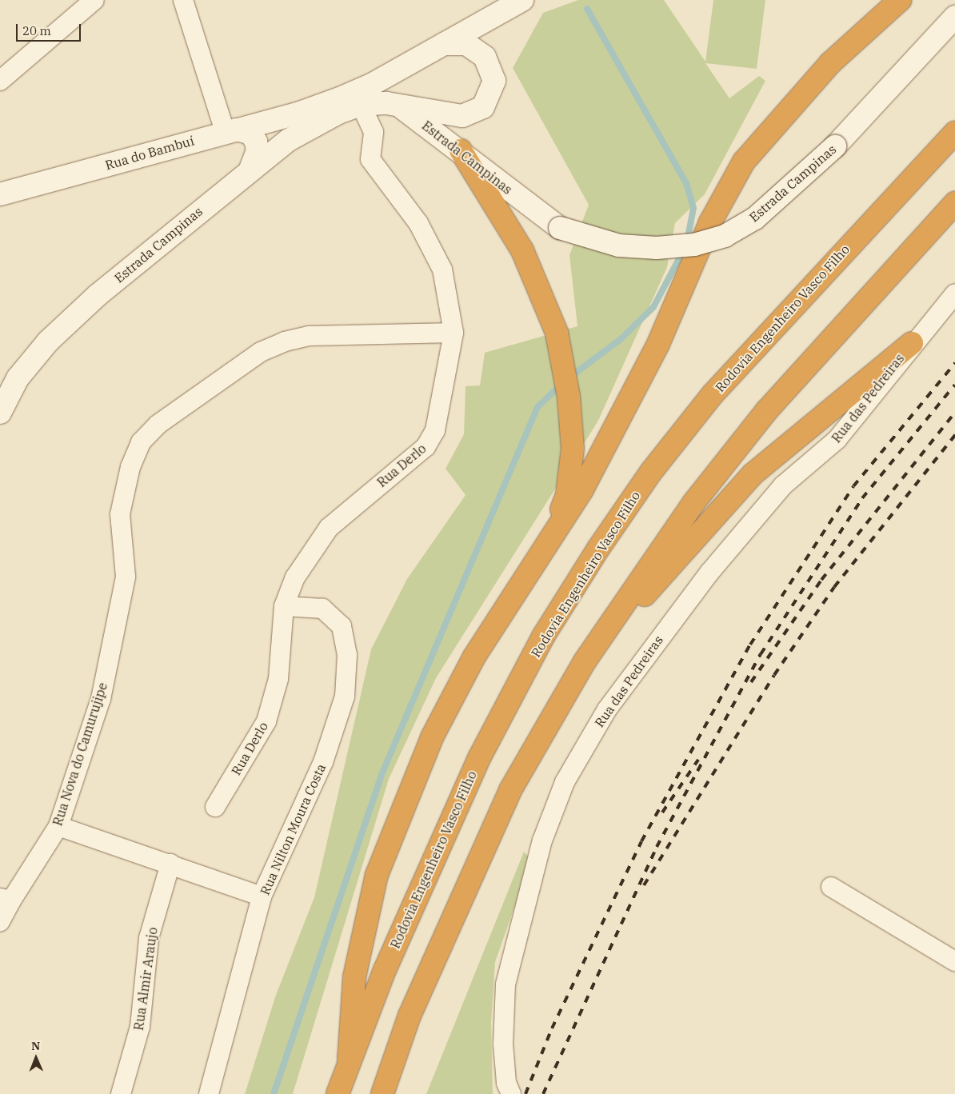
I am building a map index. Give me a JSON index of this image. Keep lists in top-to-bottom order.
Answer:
{
  "streets": {
    "highway": ["Rodovia Engenheiro Vasco Filho"],
    "main road": ["Rua do Bambuí", "Estrada Campinas"],
    "street": [
      "Rua das Pedreiras",
      "Rua Derlo",
      "Rua Nova do Camurujipe",
      "Rua Nilton Moura Costa",
      "Rua Almir Araujo"
    ]
  },
  "crossings": [
    ["Estrada Campinas", "Rua Derlo"],
    ["Rua Derlo", "Rua Nova do Camurujipe"],
    ["Rua Derlo", "Rua Nilton Moura Costa"]
  ],
  "scale_bar": "20 m",
  "north": "top"
}
